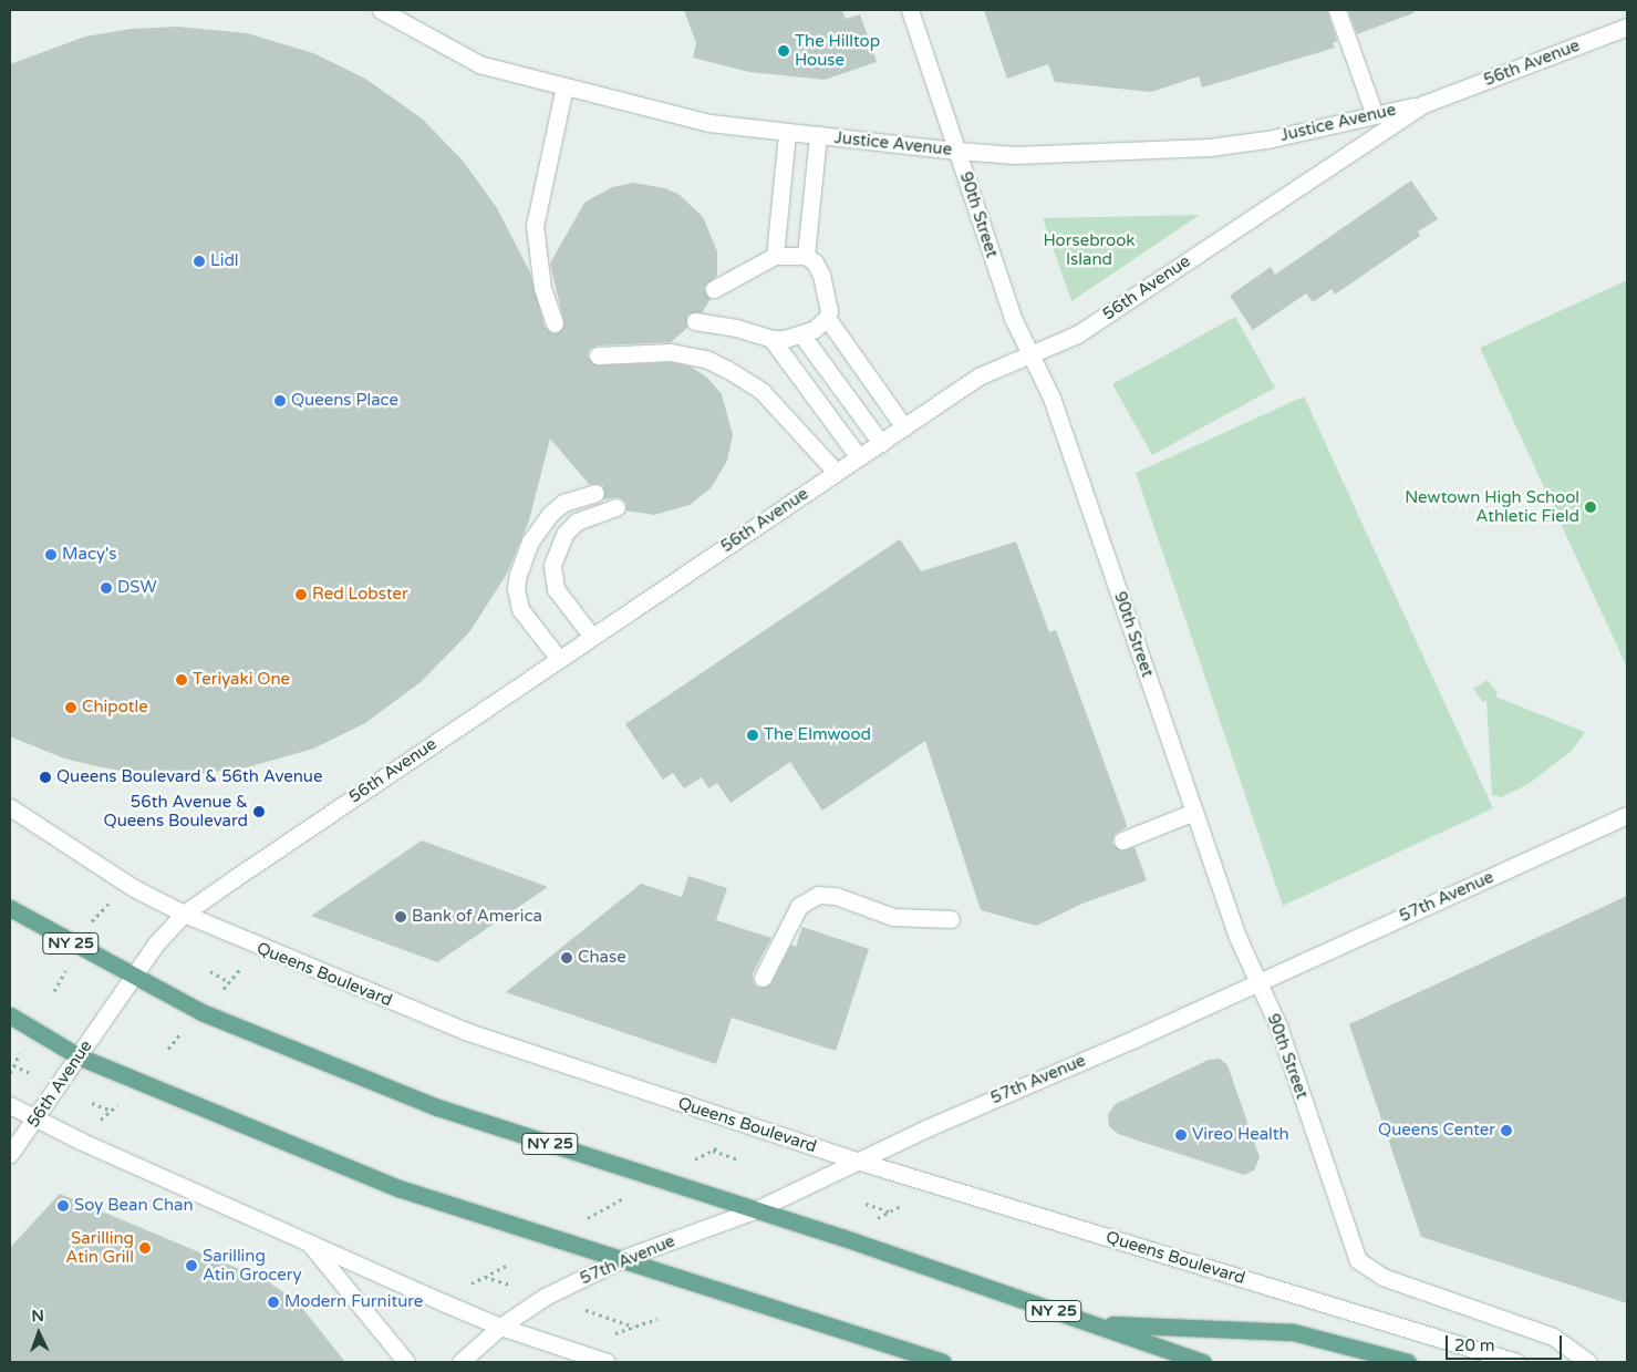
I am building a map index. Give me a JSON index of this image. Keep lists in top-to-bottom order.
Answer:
{
  "streets": {
    "main road": ["NY 25"],
    "street": [
      "56th Avenue",
      "Justice Avenue",
      "90th Street",
      "57th Avenue",
      "Queens Boulevard"
    ]
  },
  "crossings": [
    ["56th Avenue", "Justice Avenue"],
    ["56th Avenue", "90th Street"],
    ["56th Avenue", "NY 25"],
    ["56th Avenue", "Queens Boulevard"],
    ["Justice Avenue", "90th Street"],
    ["90th Street", "57th Avenue"],
    ["57th Avenue", "NY 25"],
    ["57th Avenue", "Queens Boulevard"]
  ],
  "parks": ["Horsebrook Island"],
  "places": [
    "The Hilltop House",
    "Lidl",
    "Queens Place",
    "Newtown High School Athletic Field",
    "Macy's",
    "DSW",
    "Red Lobster",
    "Teriyaki One",
    "Chipotle",
    "The Elmwood",
    "Queens Boulevard & 56th Avenue",
    "56th Avenue & Queens Boulevard",
    "Bank of America",
    "Chase",
    "Queens Center",
    "Vireo Health",
    "Soy Bean Chan",
    "Sarilling Atin Grill",
    "Sarilling Atin Grocery",
    "Modern Furniture"
  ],
  "scale_bar": "20 m",
  "north": "top"
}
